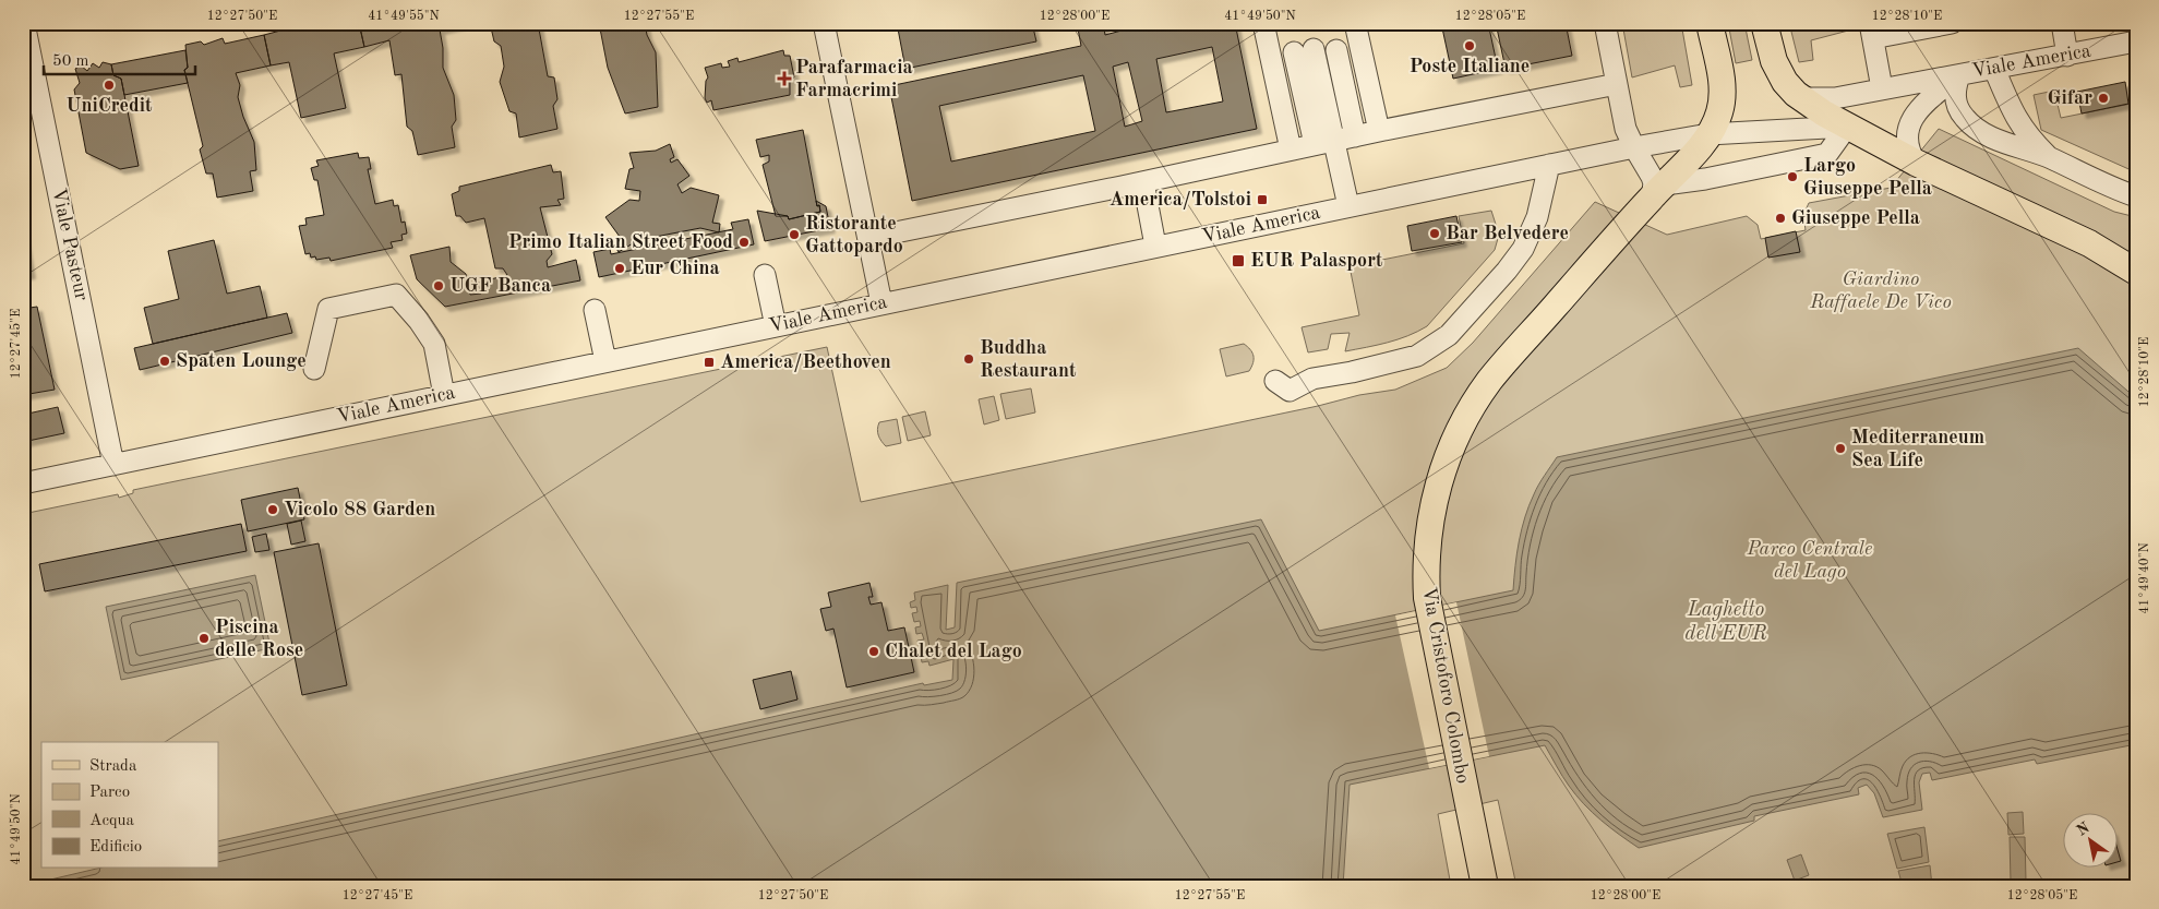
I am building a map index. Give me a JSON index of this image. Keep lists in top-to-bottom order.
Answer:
{
  "streets": {
    "main road": ["Via Cristoforo Colombo"],
    "street": ["Viale America", "Viale Pasteur"]
  },
  "crossings": [
    ["Viale America", "Viale Pasteur"]
  ],
  "water": ["Laghetto dell'EUR"],
  "parks": ["Giardino Raffaele De Vico", "Parco Centrale del Lago"],
  "places": {
    "other": [
      "Poste Italiane",
      "UniCredit",
      "Gifar",
      "Largo Giuseppe Pella",
      "Giuseppe Pella",
      "Bar Belvedere",
      "Ristorante Gattopardo",
      "Primo Italian Street Food",
      "Eur China",
      "UGF Banca",
      "Buddha Restaurant",
      "Spaten Lounge",
      "Mediterraneum Sea Life",
      "Vicolo 88 Garden",
      "Piscina delle Rose",
      "Chalet del Lago"
    ],
    "health": ["Parafarmacia Farmacrimi"],
    "transit": ["America/Tolstoi", "EUR Palasport", "America/Beethoven"]
  },
  "legend": [
    "Strada",
    "Parco",
    "Acqua",
    "Edificio"
  ],
  "scale_bar": "50 m",
  "north": "top left",
  "coordinates": [
    "12°27'50\"E",
    "41°49'55\"N",
    "12°27'55\"E",
    "12°28'00\"E",
    "41°49'50\"N",
    "12°28'05\"E",
    "12°28'10\"E",
    "12°27'45\"E",
    "41°49'40\"N"
  ]
}
